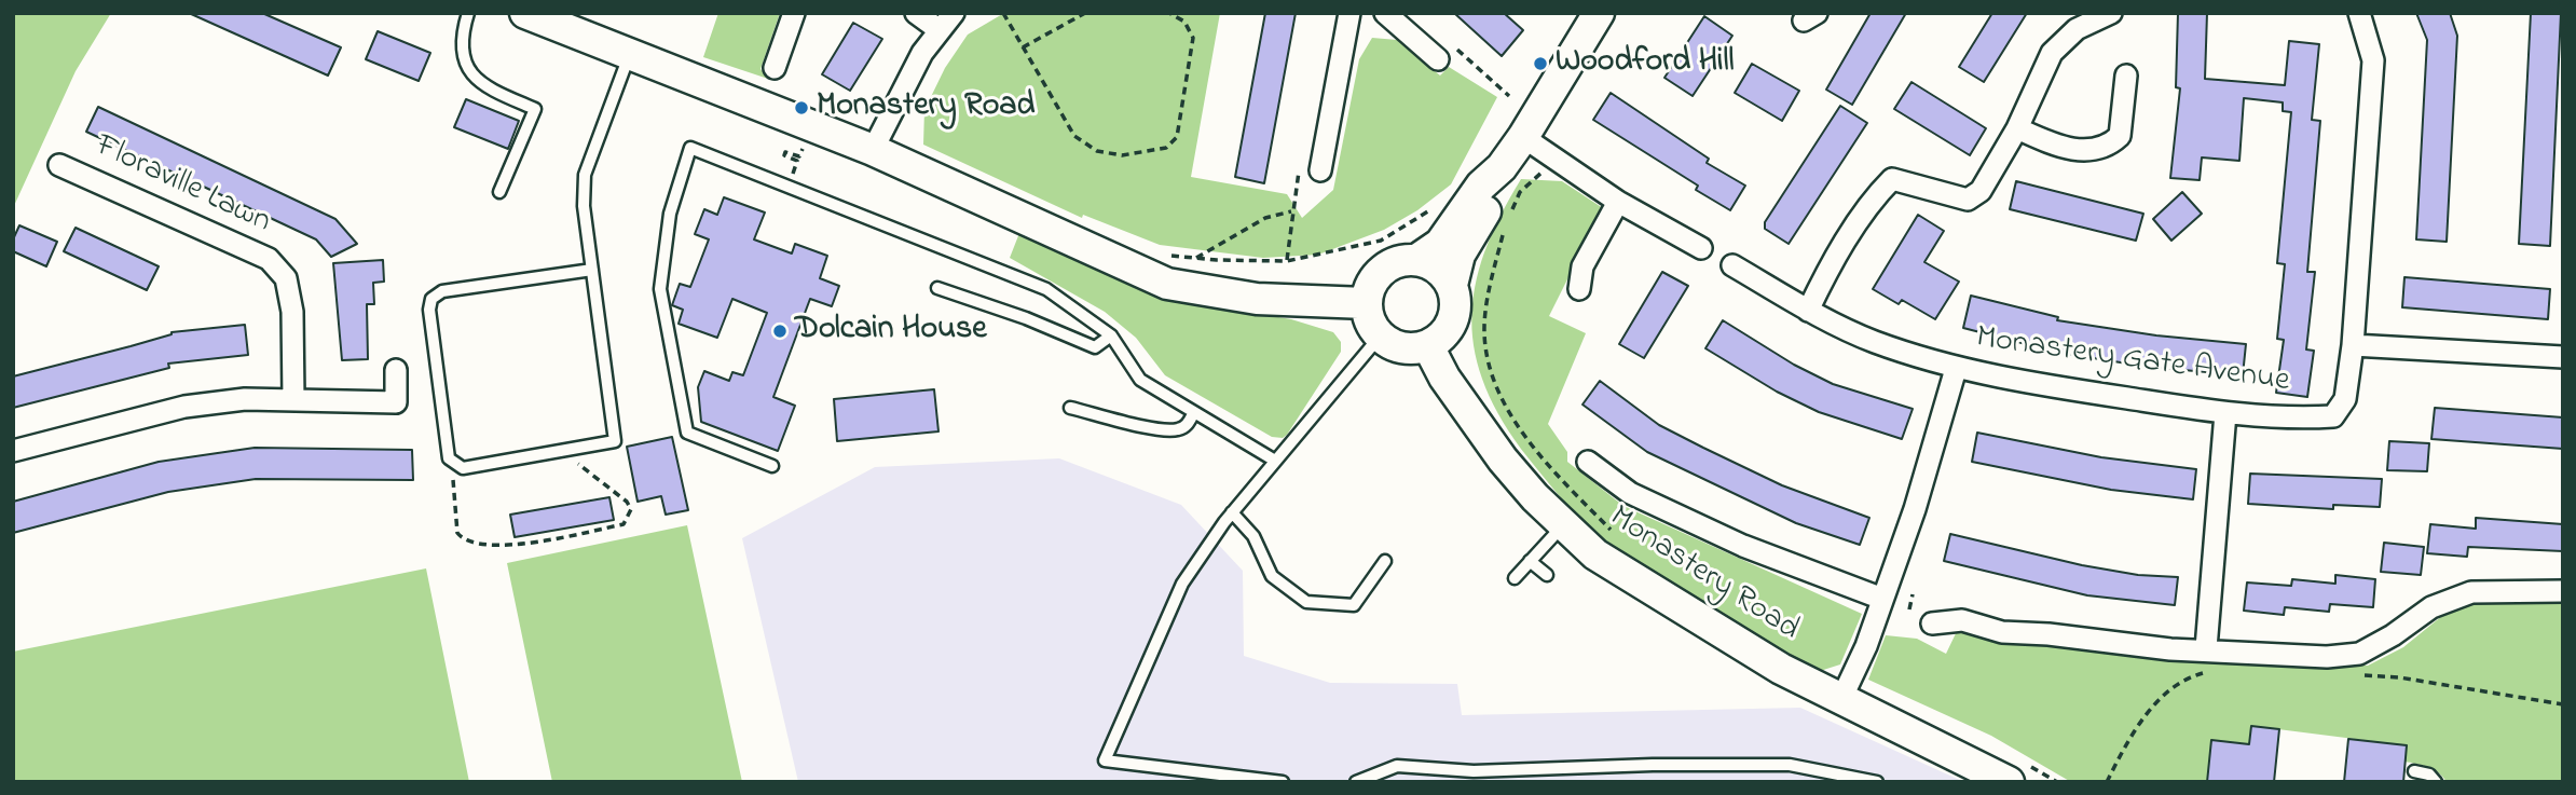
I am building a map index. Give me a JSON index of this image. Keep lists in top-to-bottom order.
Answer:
{
  "streets": {
    "street": ["Floraville Lawn", "Monastery Gate Avenue", "Monastery Road"]
  },
  "crossings": [
    ["Monastery Gate Avenue", "Monastery Road"]
  ],
  "places": ["Woodford Hill", "Monastery Road", "Dolcain House"]
}
